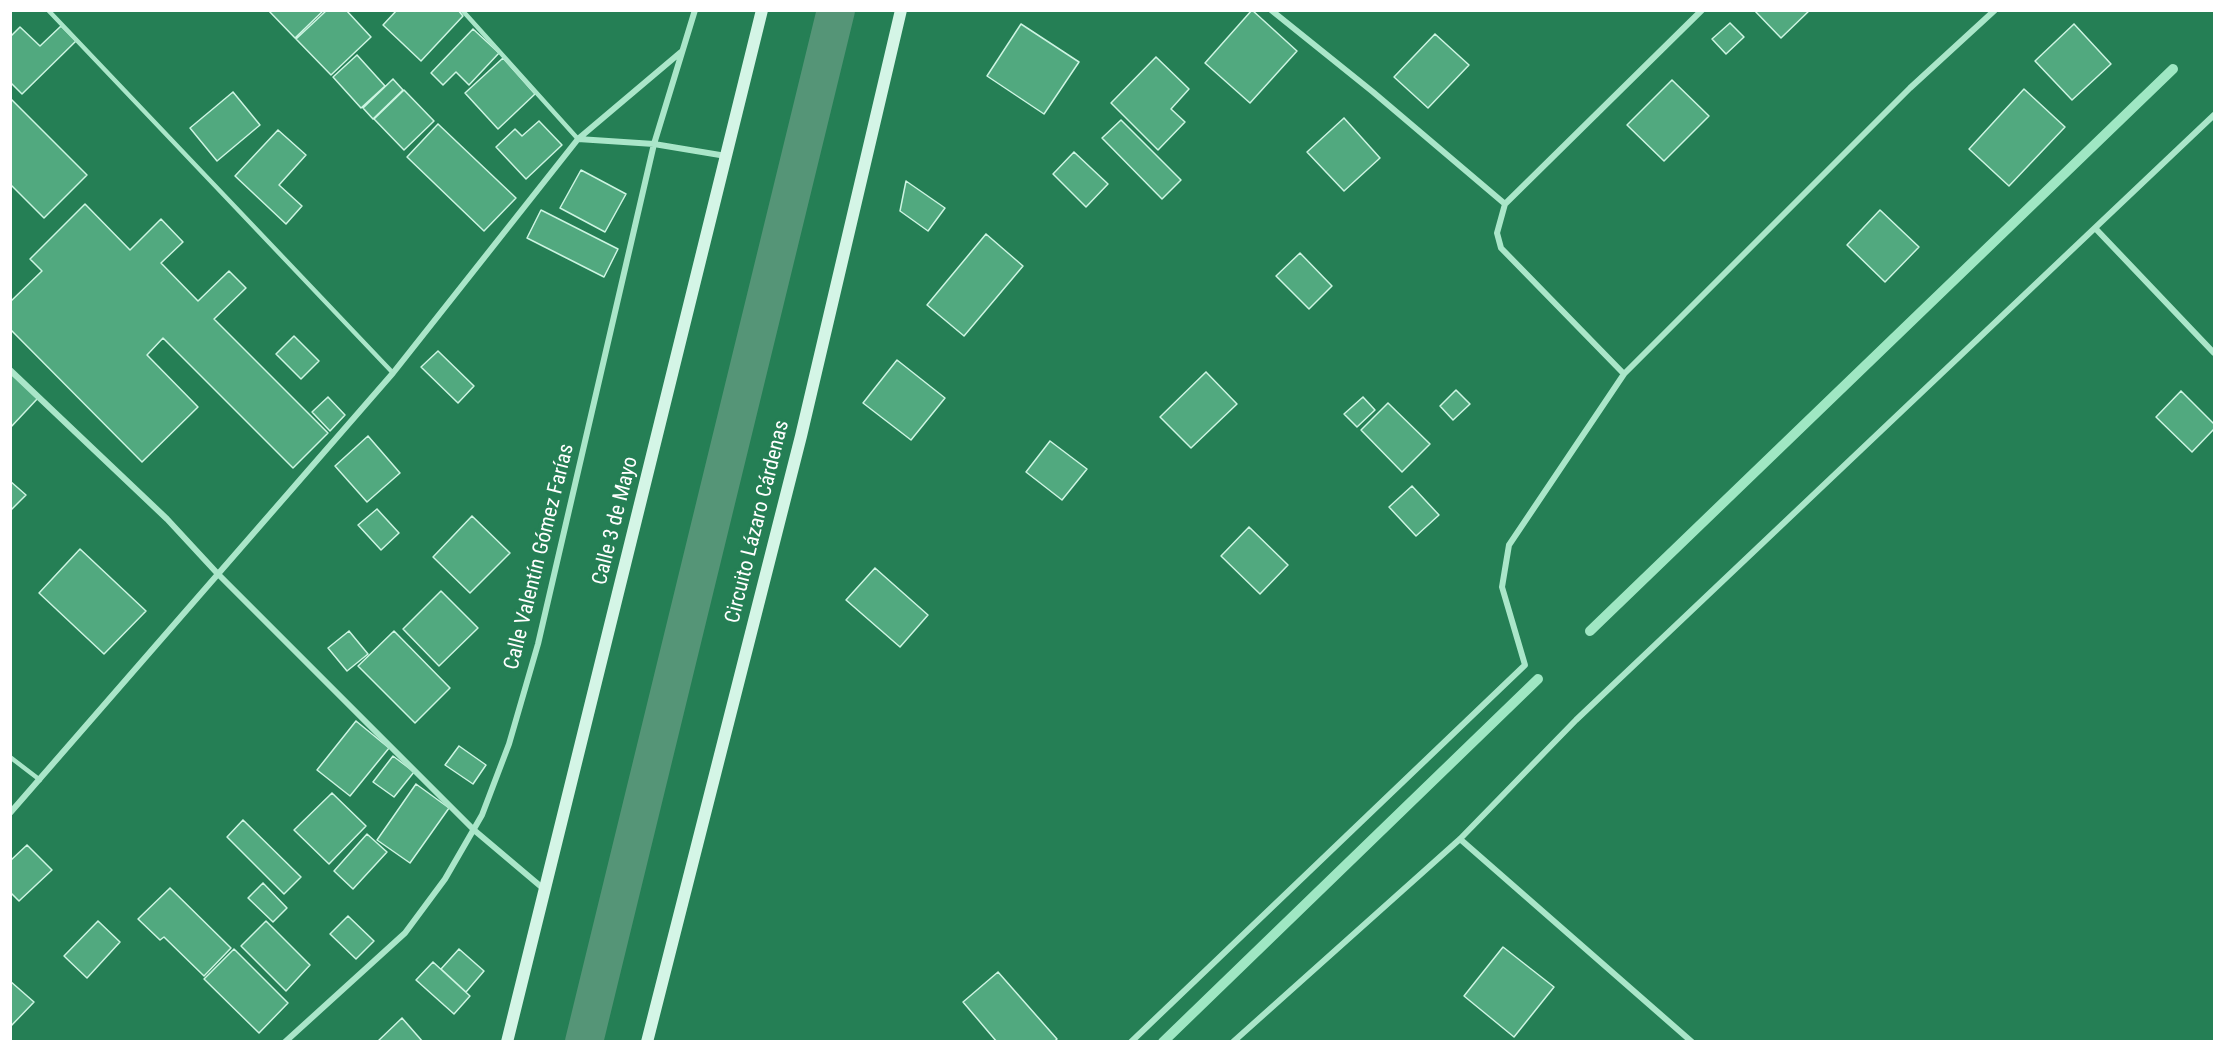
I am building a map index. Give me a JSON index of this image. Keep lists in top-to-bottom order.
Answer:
{
  "streets": {
    "street": ["Calle 3 de Mayo", "Circuito Lázaro Cárdenas", "Calle Valentín Gómez Farías"]
  }
}
